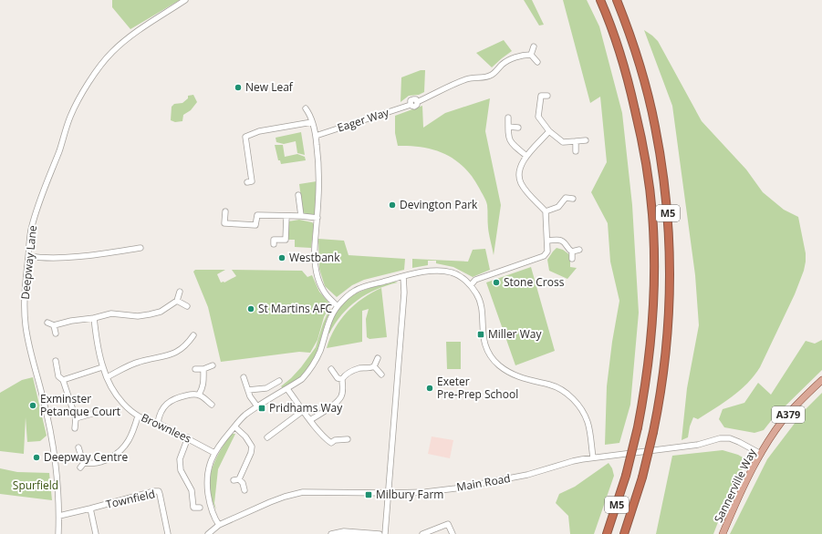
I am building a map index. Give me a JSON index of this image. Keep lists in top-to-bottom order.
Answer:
{
  "streets": {
    "highway": ["M5"],
    "main road": ["A379", "Sannerville Way"],
    "street": [
      "Eager Way",
      "Deepway Lane",
      "Brownlees",
      "Main Road",
      "Townfield"
    ]
  },
  "crossings": [
    ["Deepway Lane", "Townfield"],
    ["Main Road", "Sannerville Way"]
  ],
  "parks": ["Spurfield"],
  "places": {
    "other": [
      "New Leaf",
      "Devington Park",
      "Westbank",
      "Stone Cross",
      "St Martins AFC",
      "Exeter Pre-Prep School",
      "Exminster Petanque Court",
      "Deepway Centre"
    ],
    "transit": ["Miller Way", "Pridhams Way", "Milbury Farm"]
  }
}
